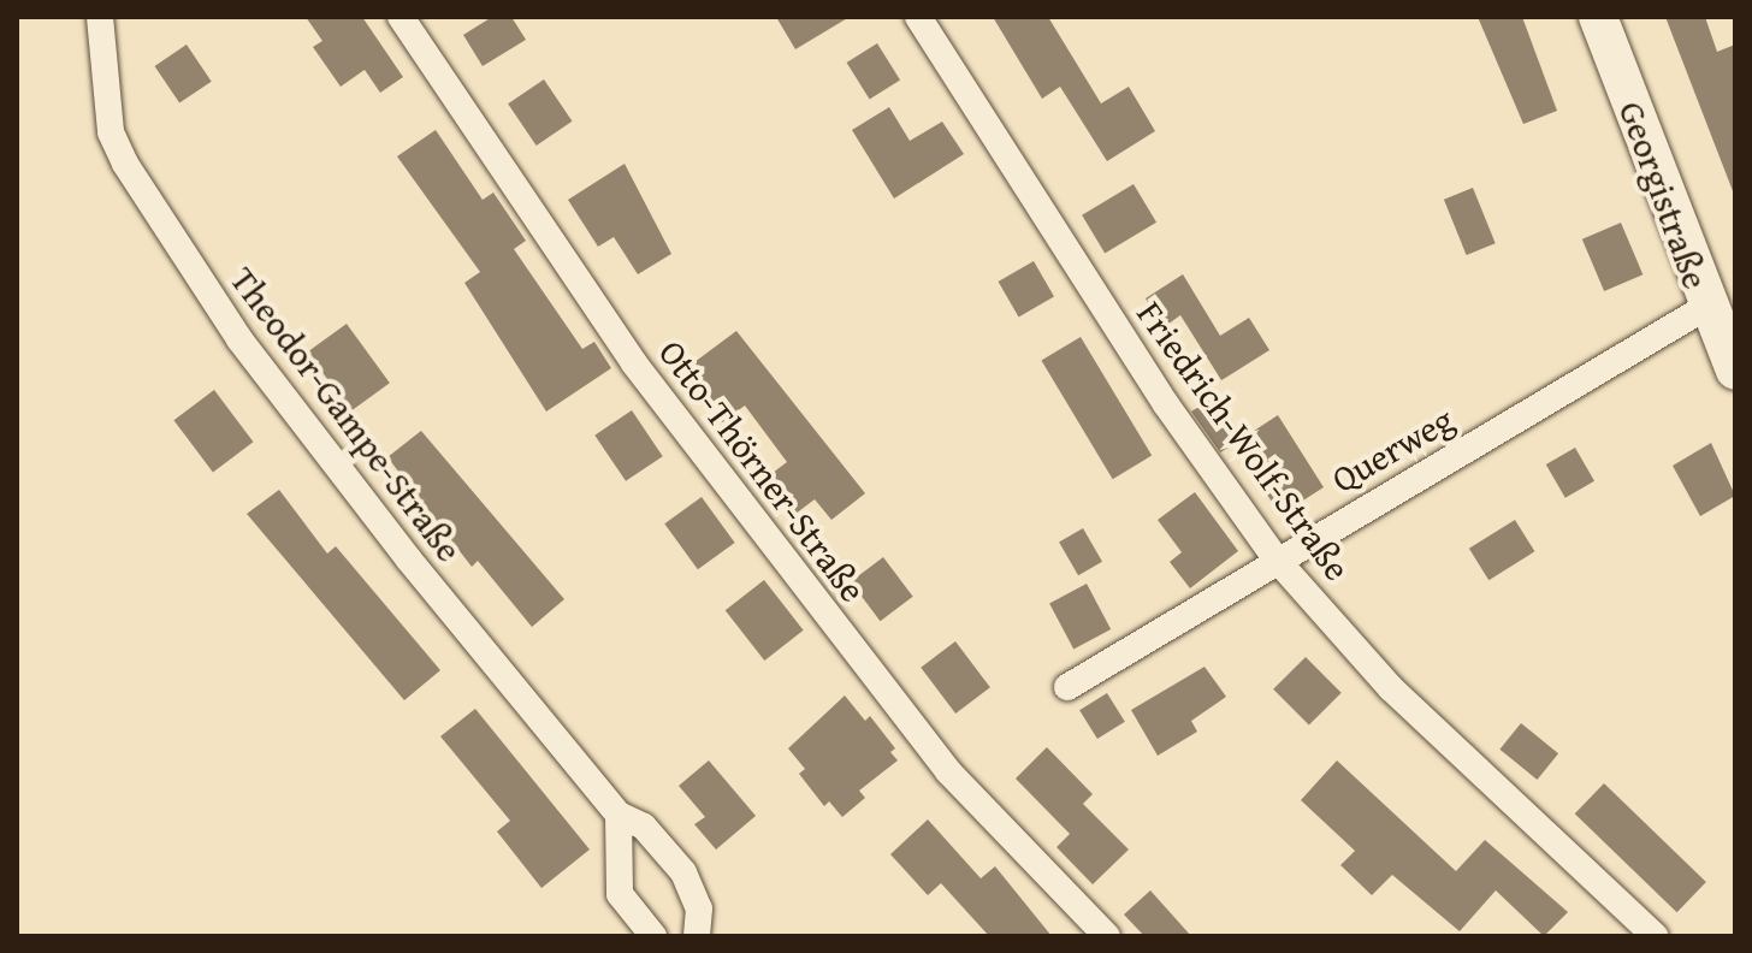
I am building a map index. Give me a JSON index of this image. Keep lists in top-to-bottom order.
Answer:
{
  "streets": {
    "street": [
      "Georgistraße",
      "Theodor-Gampe-Straße",
      "Friedrich-Wolf-Straße",
      "Querweg",
      "Otto-Thörner-Straße"
    ]
  },
  "crossings": [
    ["Georgistraße", "Querweg"],
    ["Friedrich-Wolf-Straße", "Querweg"]
  ]
}
